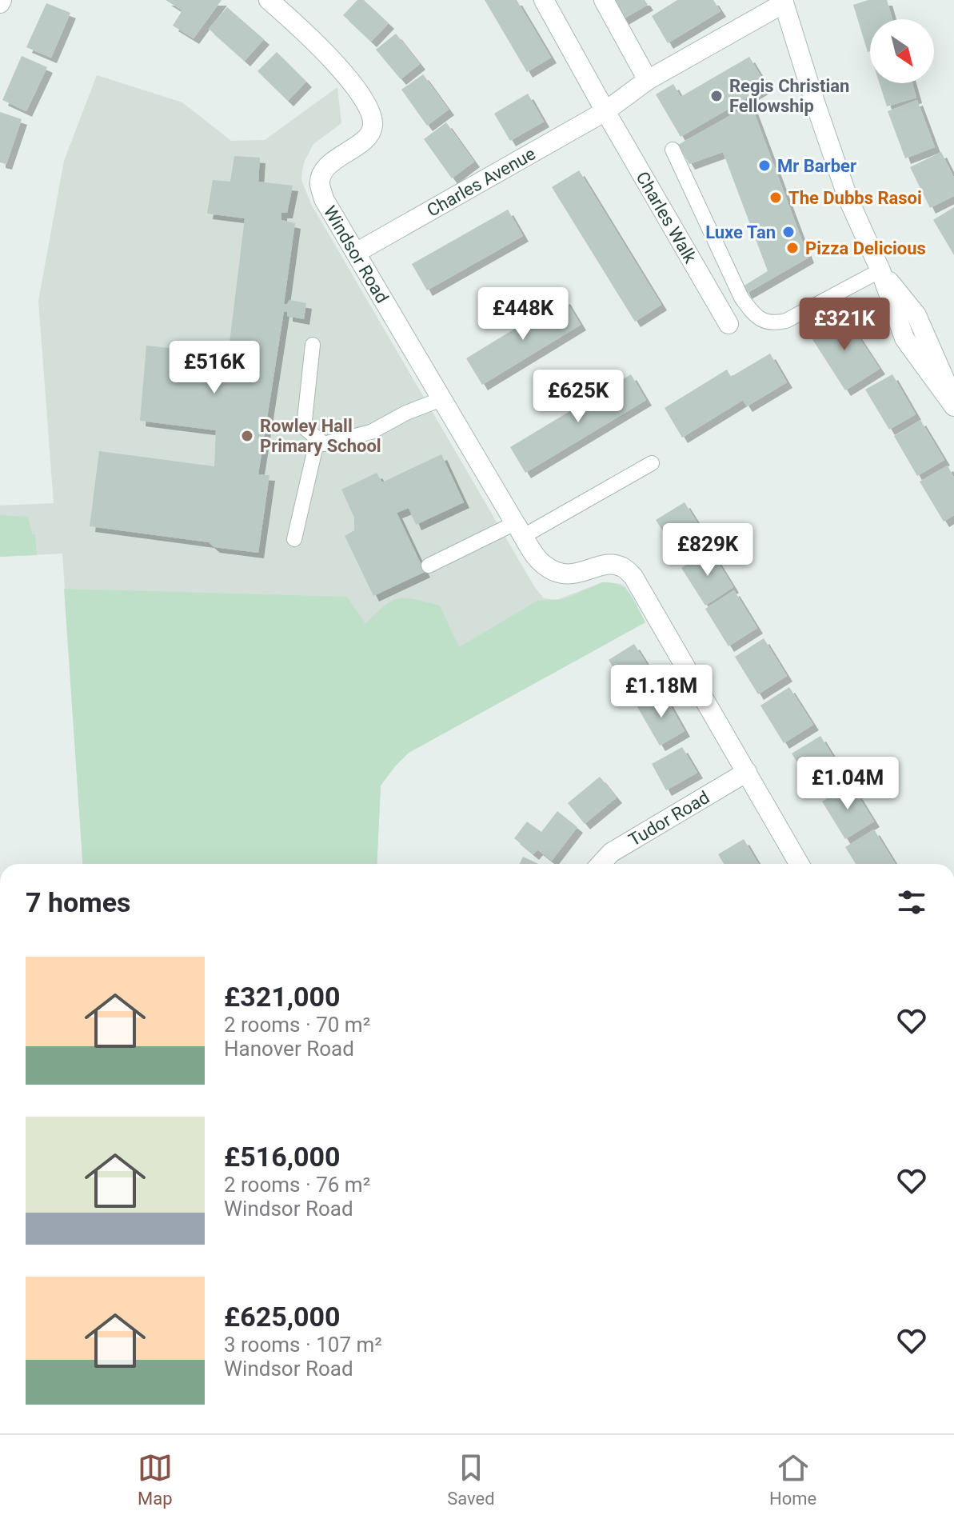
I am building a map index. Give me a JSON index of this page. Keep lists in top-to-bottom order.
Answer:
{
  "streets": {
    "street": [
      "Charles Avenue",
      "Charles Walk",
      "Windsor Road",
      "Tudor Road"
    ]
  },
  "crossings": [
    ["Charles Avenue", "Charles Walk"],
    ["Charles Avenue", "Windsor Road"],
    ["Windsor Road", "Tudor Road"]
  ],
  "places": [
    "Regis Christian Fellowship",
    "Mr Barber",
    "The Dubbs Rasoi",
    "Luxe Tan",
    "Pizza Delicious",
    "Rowley Hall Primary School"
  ],
  "north": "bottom right",
  "page": {
    "price": [
      "£448K",
      "£321K",
      "£516K",
      "£625K",
      "£829K",
      "£1.18M",
      "£1.04M"
    ],
    "heading": "7 homes",
    "list": [
      {
        "name": "£321,000",
        "note": "2 rooms · 70 m² · Hanover Road"
      },
      {
        "name": "£516,000",
        "note": "2 rooms · 76 m² · Windsor Road"
      },
      {
        "name": "£625,000",
        "note": "3 rooms · 107 m² · Windsor Road"
      }
    ],
    "tabs": ["Map", "Saved", "Home"]
  }
}
